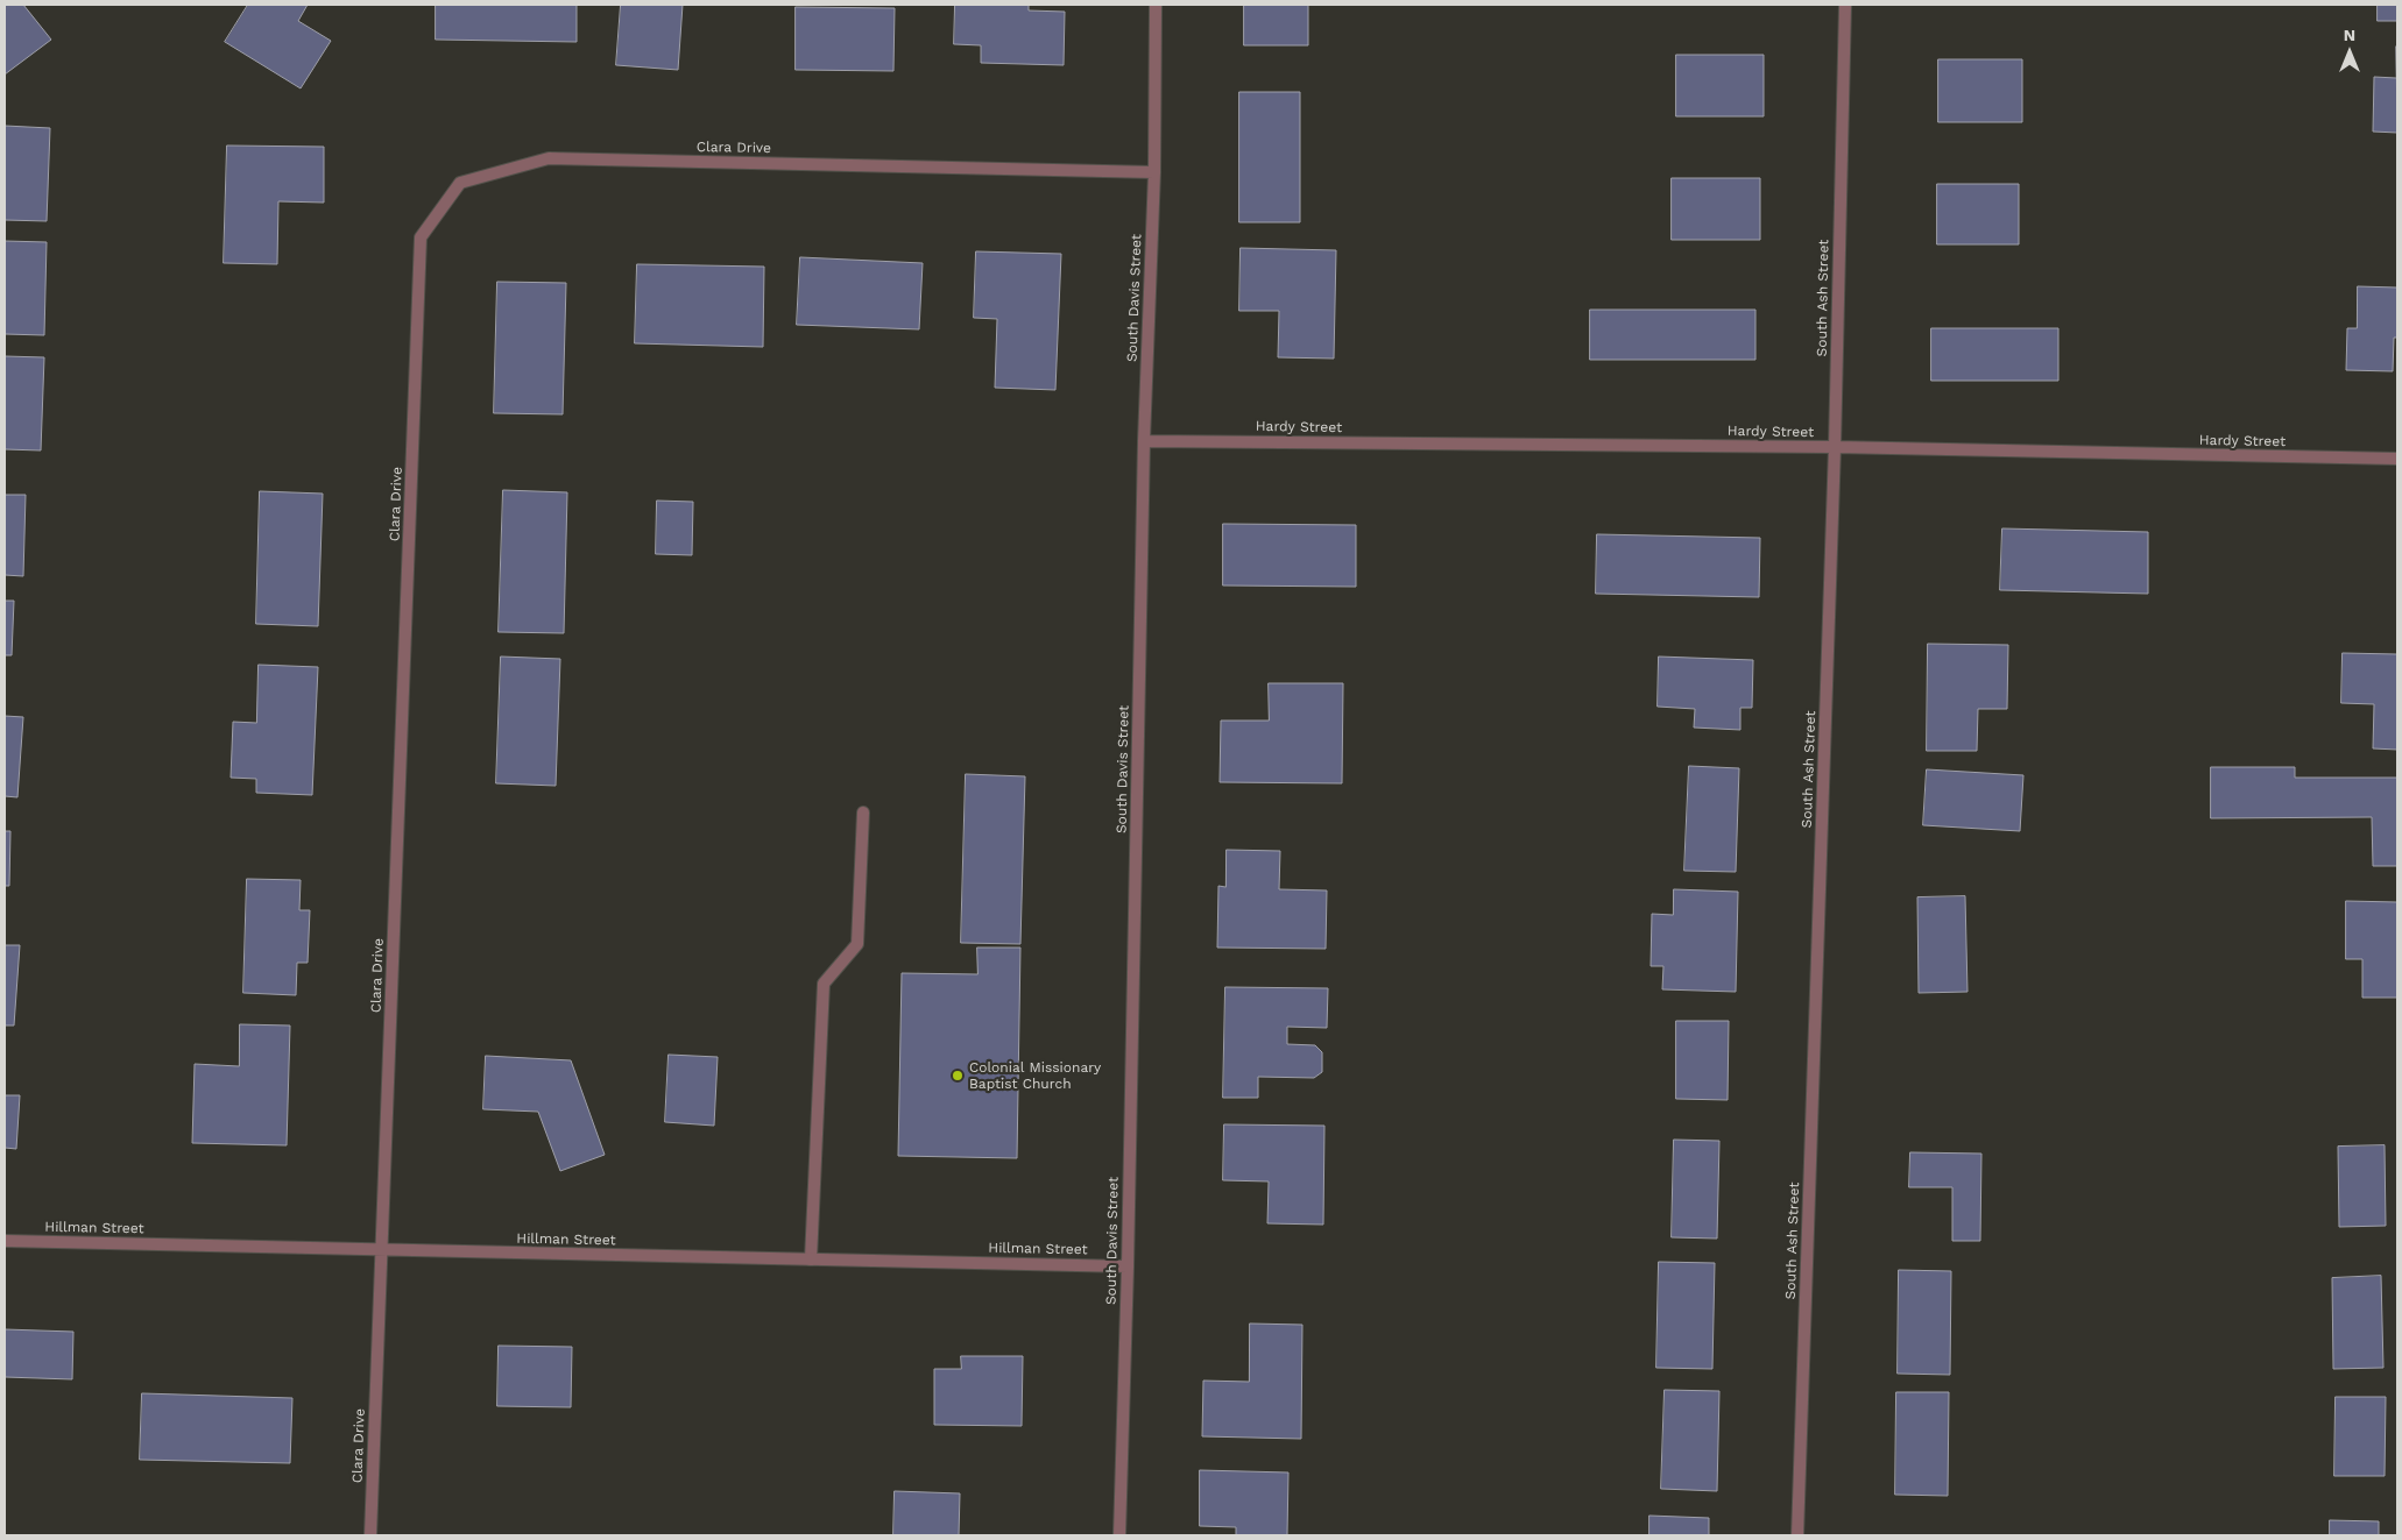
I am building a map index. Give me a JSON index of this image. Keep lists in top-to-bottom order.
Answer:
{
  "streets": {
    "street": [
      "Clara Drive",
      "South Davis Street",
      "South Ash Street",
      "Hardy Street",
      "Hillman Street"
    ]
  },
  "crossings": [
    ["Clara Drive", "South Davis Street"],
    ["Clara Drive", "Hillman Street"],
    ["South Davis Street", "Hardy Street"],
    ["South Davis Street", "Hillman Street"],
    ["South Ash Street", "Hardy Street"]
  ],
  "places": ["Colonial Missionary Baptist Church"],
  "north": "top"
}
